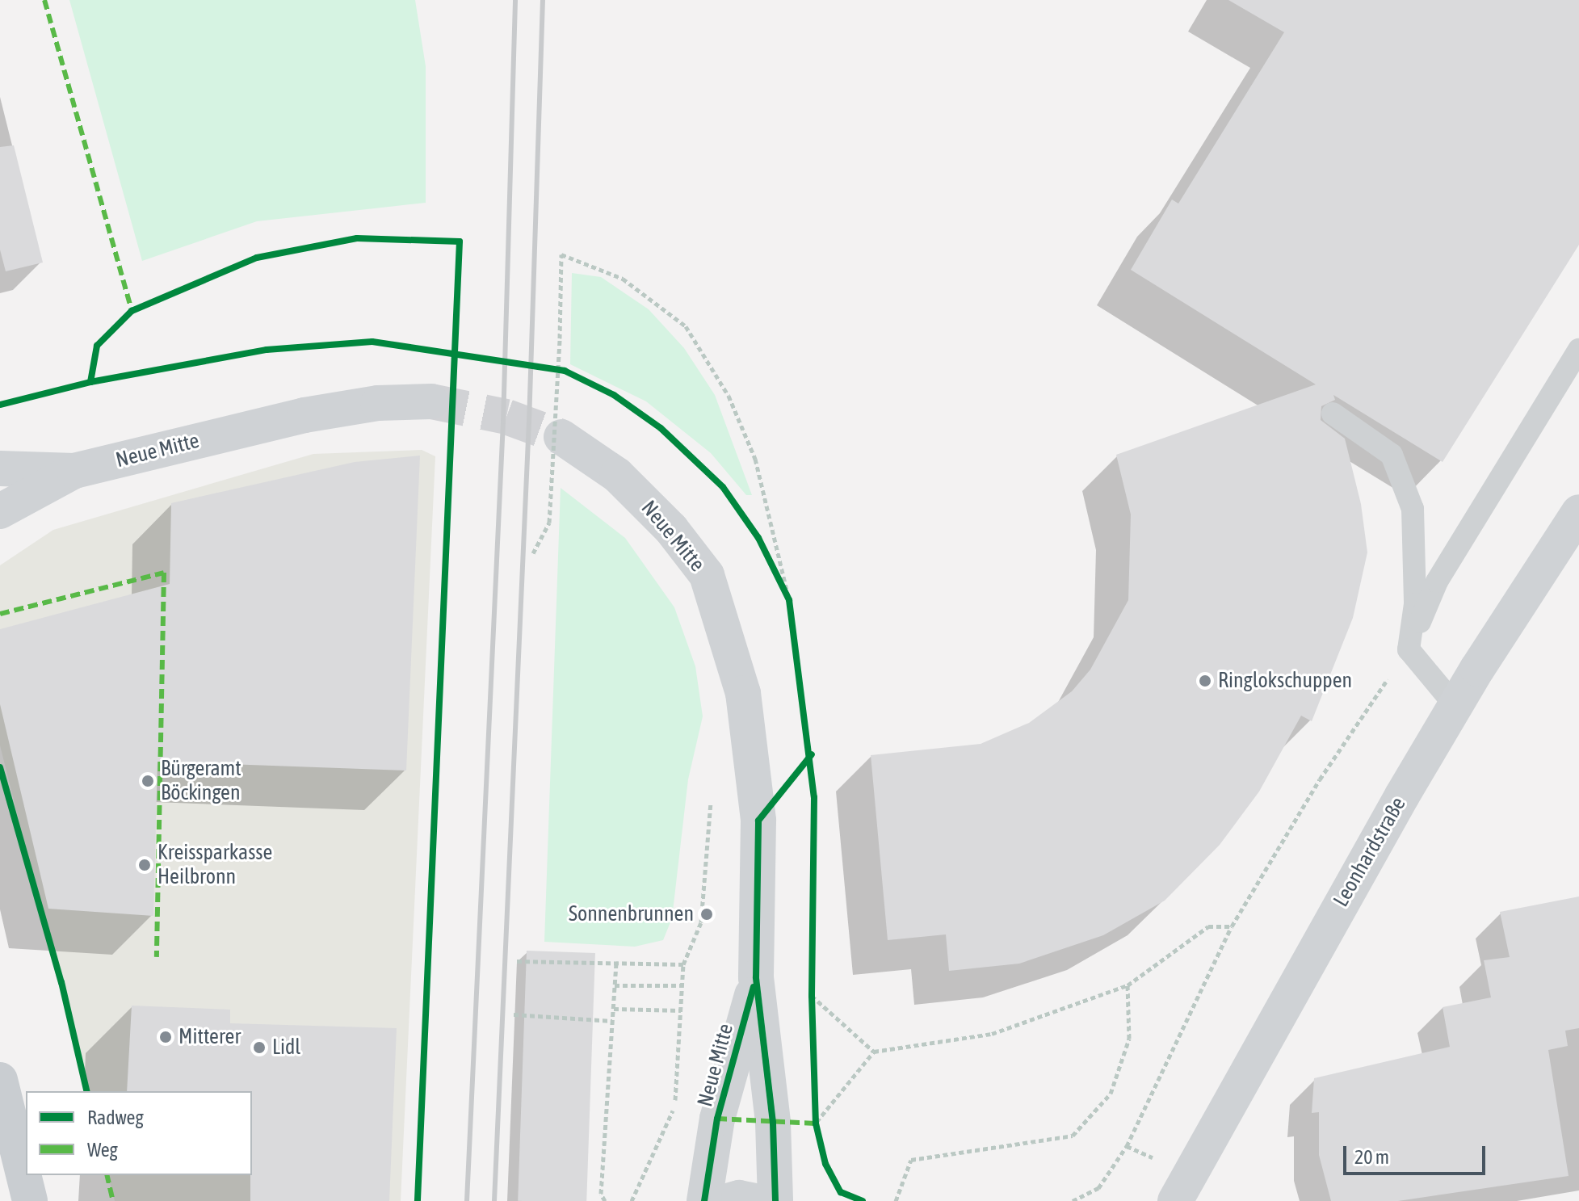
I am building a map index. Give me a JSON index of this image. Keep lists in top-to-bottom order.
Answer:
{
  "streets": {
    "street": ["Neue Mitte", "Leonhardstraße"]
  },
  "places": [
    "Ringlokschuppen",
    "Bürgeramt Böckingen",
    "Kreissparkasse Heilbronn",
    "Sonnenbrunnen",
    "Mitterer",
    "Lidl"
  ],
  "legend": ["Radweg", "Weg"],
  "scale_bar": "20 m"
}
